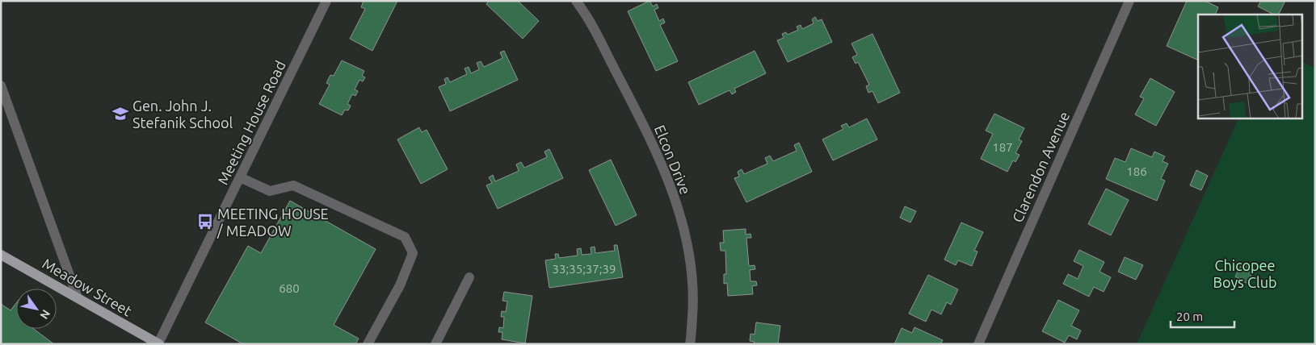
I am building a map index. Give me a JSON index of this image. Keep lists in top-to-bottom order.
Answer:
{
  "streets": {
    "main road": ["Meadow Street"],
    "street": ["Meeting House Road", "Elcon Drive", "Clarendon Avenue"]
  },
  "crossings": [
    ["Meeting House Road", "Meadow Street"]
  ],
  "parks": ["Chicopee Boys Club"],
  "places": {
    "school or university": ["Gen. John J. Stefanik School"],
    "bus stop": ["MEETING HOUSE / MEADOW"]
  },
  "house_numbers": [
    "187",
    "186",
    "33;35;37;39",
    "680"
  ],
  "scale_bar": "20 m",
  "north": "bottom right"
}
